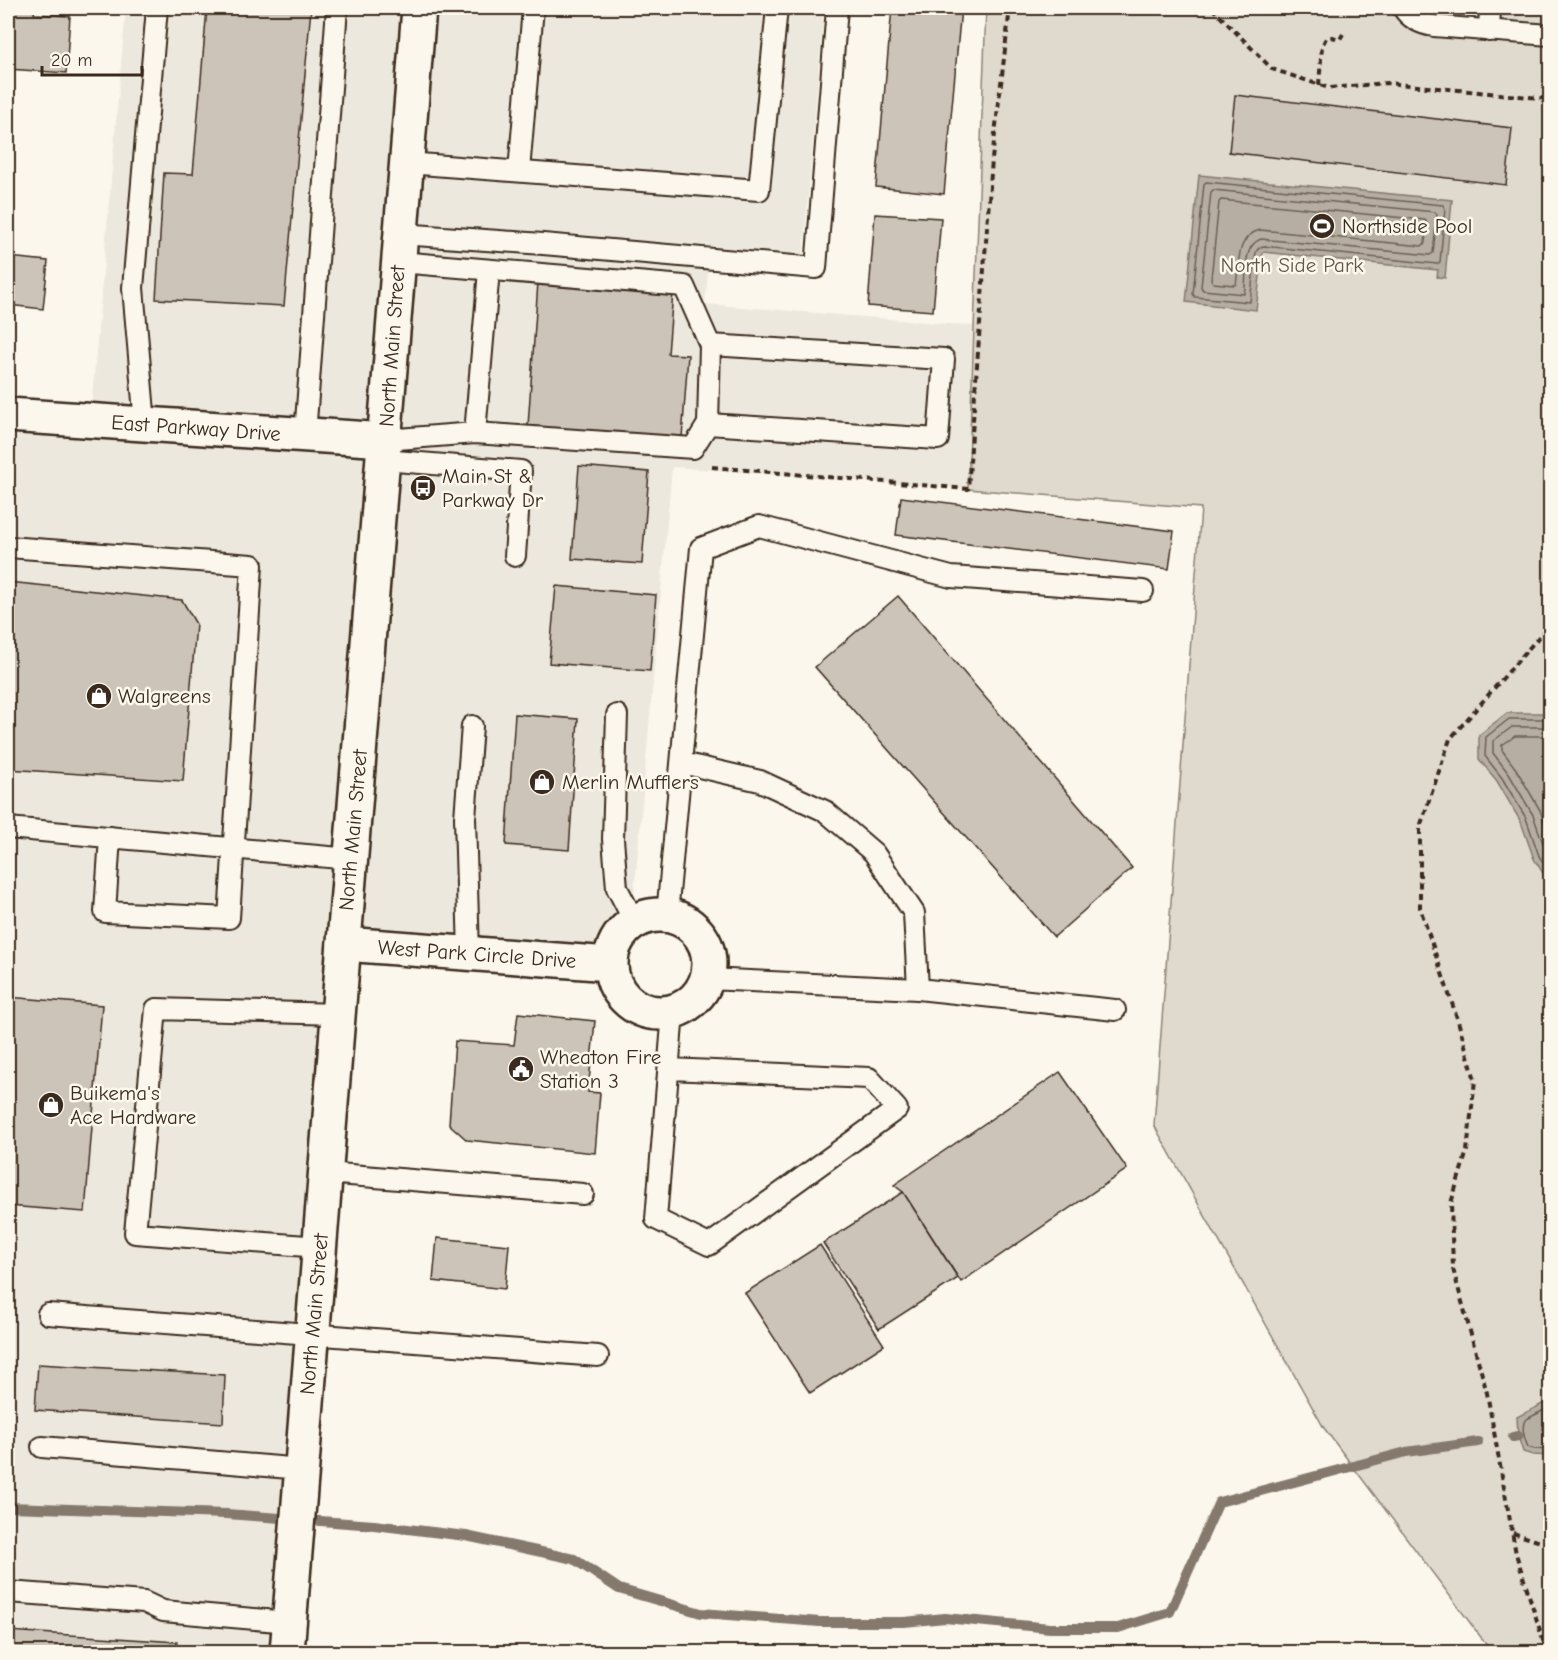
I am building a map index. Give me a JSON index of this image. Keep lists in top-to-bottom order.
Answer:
{
  "streets": {
    "street": ["North Main Street", "East Parkway Drive", "West Park Circle Drive"]
  },
  "crossings": [
    ["North Main Street", "East Parkway Drive"],
    ["North Main Street", "West Park Circle Drive"]
  ],
  "parks": ["North Side Park"],
  "places": {
    "sports": ["Northside Pool"],
    "bus stop": ["Main St & Parkway Dr"],
    "shop": ["Walgreens", "Merlin Mufflers", "Buikema's Ace Hardware"],
    "public building": ["Wheaton Fire Station 3"]
  },
  "scale_bar": "20 m"
}
